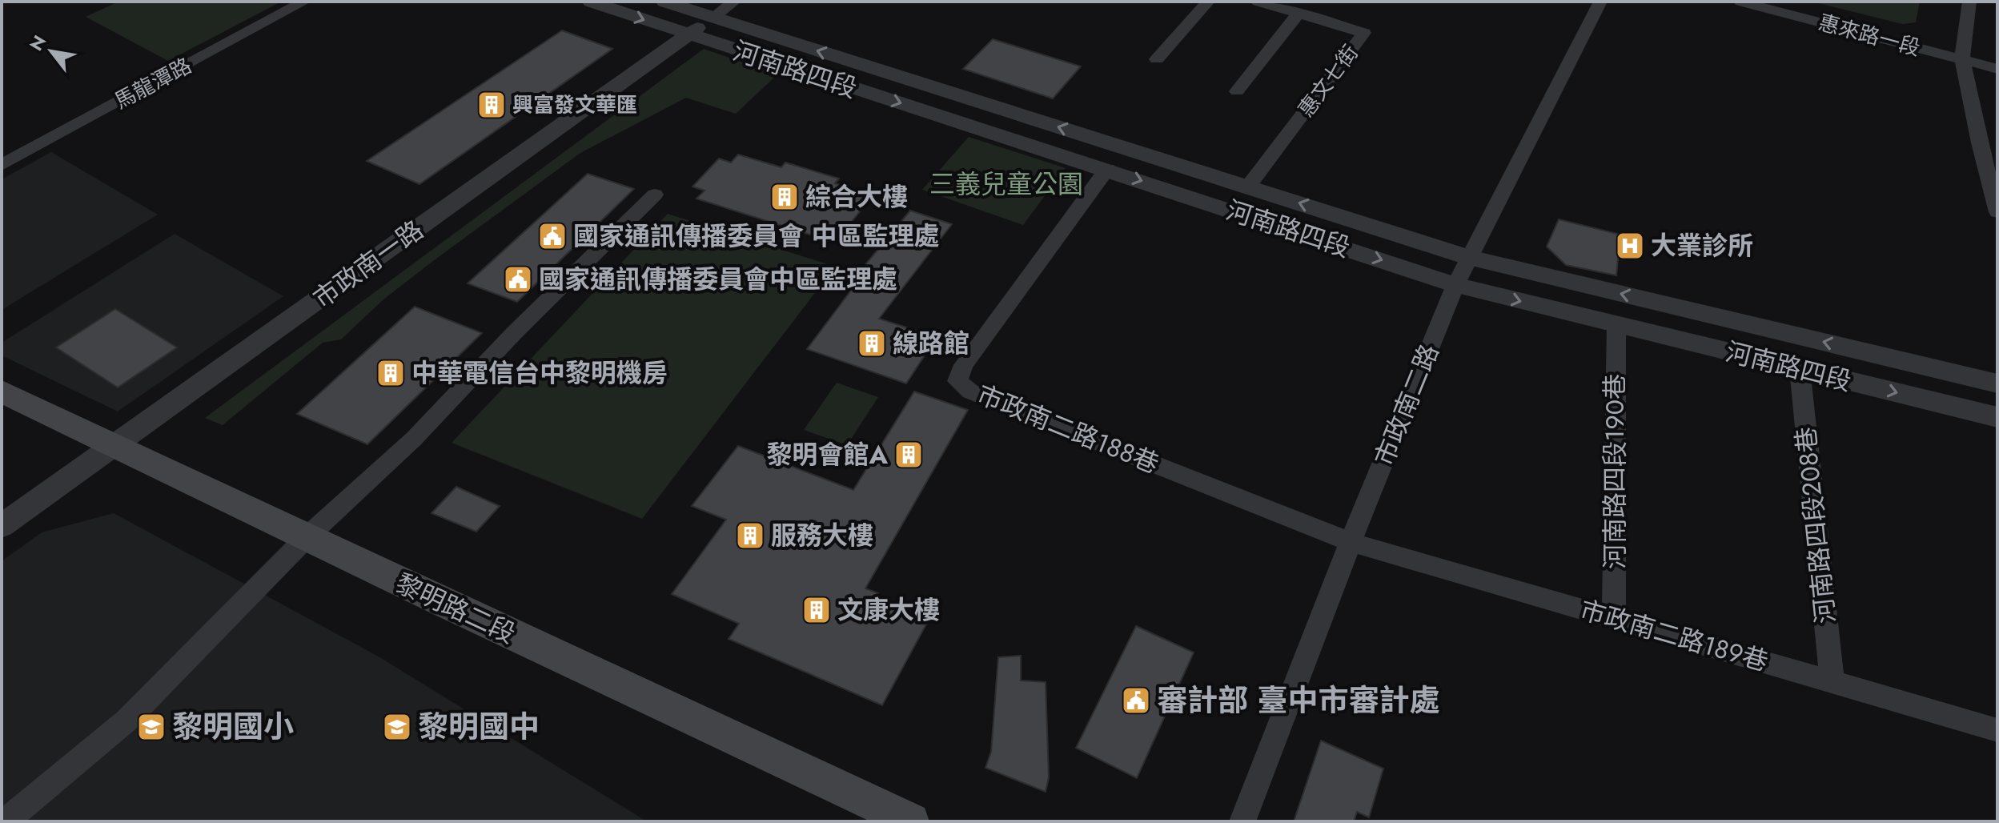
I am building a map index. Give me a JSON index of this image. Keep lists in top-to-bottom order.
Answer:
{
  "streets": {
    "main road": ["黎明路二段"],
    "street": [
      "惠來路一段",
      "河南路四段",
      "惠文七街",
      "馬龍潭路",
      "市政南一路",
      "市政南二路",
      "市政南二路188巷",
      "河南路四段190巷",
      "河南路四段208巷",
      "市政南二路189巷"
    ]
  },
  "crossings": [
    ["河南路四段", "惠文七街"],
    ["河南路四段", "市政南一路"],
    ["河南路四段", "市政南二路"],
    ["河南路四段", "市政南二路188巷"],
    ["河南路四段", "河南路四段190巷"],
    ["河南路四段", "河南路四段208巷"],
    ["市政南一路", "黎明路二段"],
    ["市政南二路", "市政南二路188巷"],
    ["市政南二路", "市政南二路189巷"],
    ["市政南二路188巷", "市政南二路189巷"],
    ["河南路四段190巷", "市政南二路189巷"],
    ["河南路四段208巷", "市政南二路189巷"]
  ],
  "parks": ["三義兒童公園"],
  "places": {
    "building": [
      "興富發文華匯",
      "綜合大樓",
      "線路館",
      "中華電信台中黎明機房",
      "黎明會館A",
      "服務大樓",
      "文康大樓"
    ],
    "public building": ["國家通訊傳播委員會 中區監理處", "國家通訊傳播委員會中區監理處", "審計部 臺中市審計處"],
    "hospital": ["大業診所"],
    "school or university": ["黎明國小", "黎明國中"]
  },
  "north": "top left"
}
